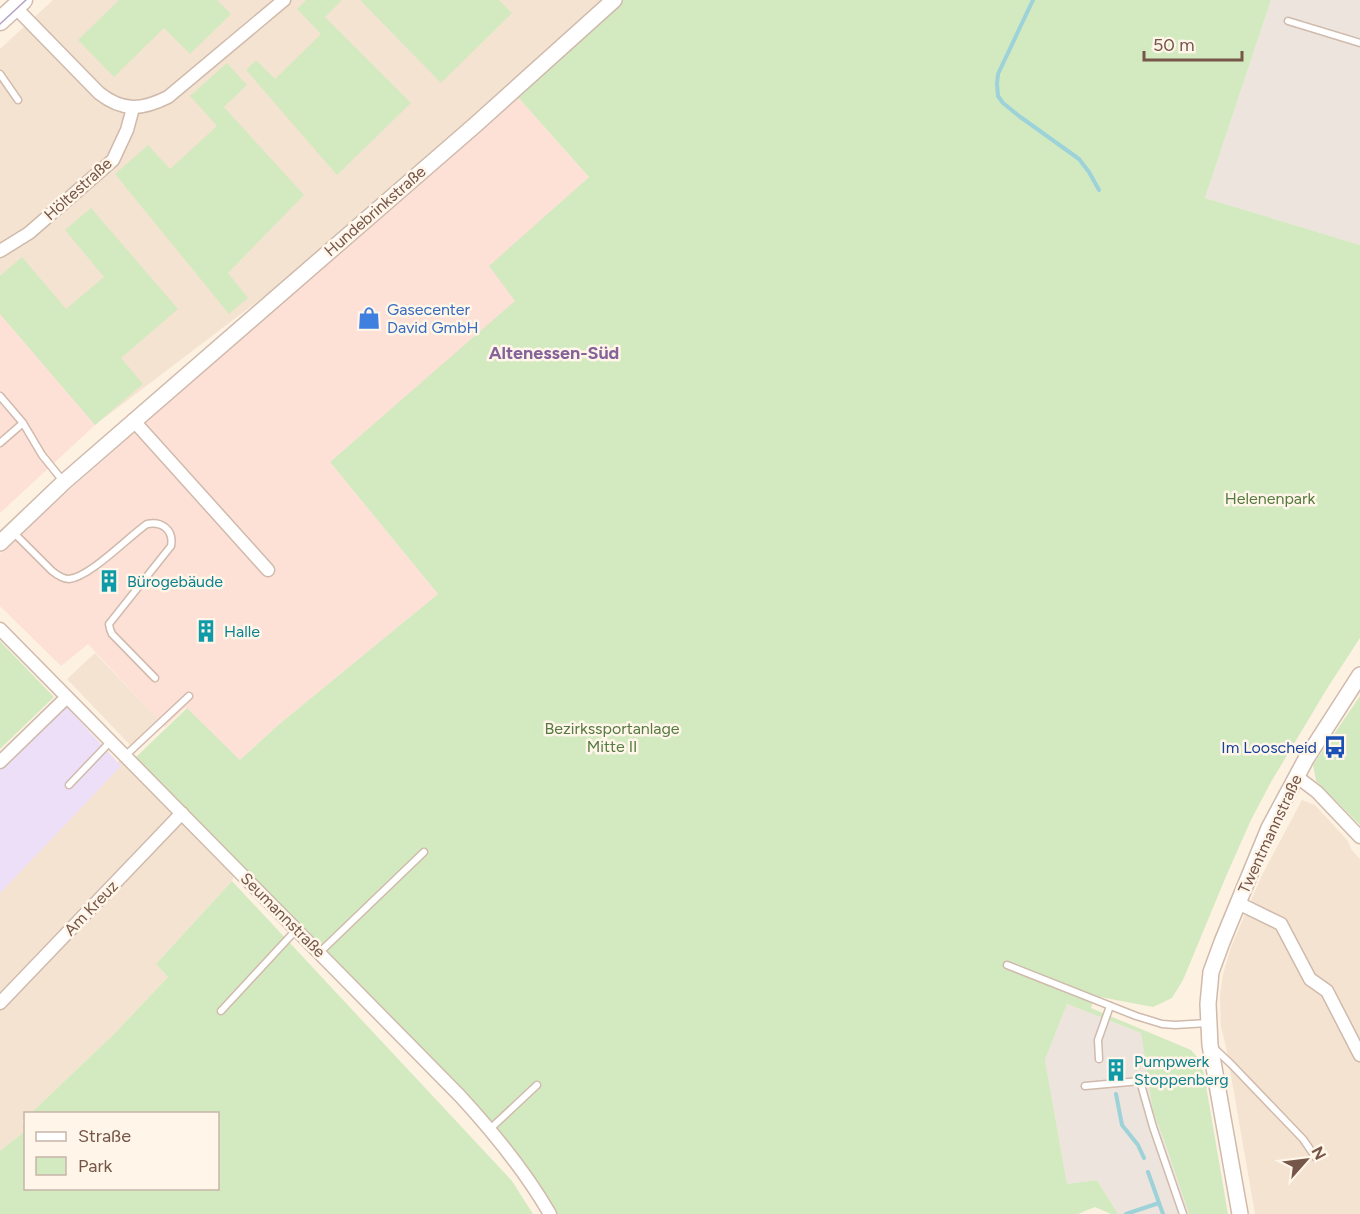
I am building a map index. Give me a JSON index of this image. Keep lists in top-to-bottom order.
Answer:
{
  "streets": {
    "street": [
      "Höltestraße",
      "Hundebrinkstraße",
      "Twentmannstraße",
      "Am Kreuz",
      "Seumannstraße"
    ]
  },
  "crossings": [
    ["Am Kreuz", "Seumannstraße"]
  ],
  "districts": ["Altenessen-Süd"],
  "parks": ["Helenenpark", "Bezirkssportanlage Mitte II"],
  "places": {
    "shop": ["Gasecenter David GmbH"],
    "building": ["Bürogebäude", "Halle", "Pumpwerk Stoppenberg"],
    "bus stop": ["Im Looscheid"]
  },
  "legend": ["Straße", "Park"],
  "scale_bar": "50 m",
  "north": "top right"
}
